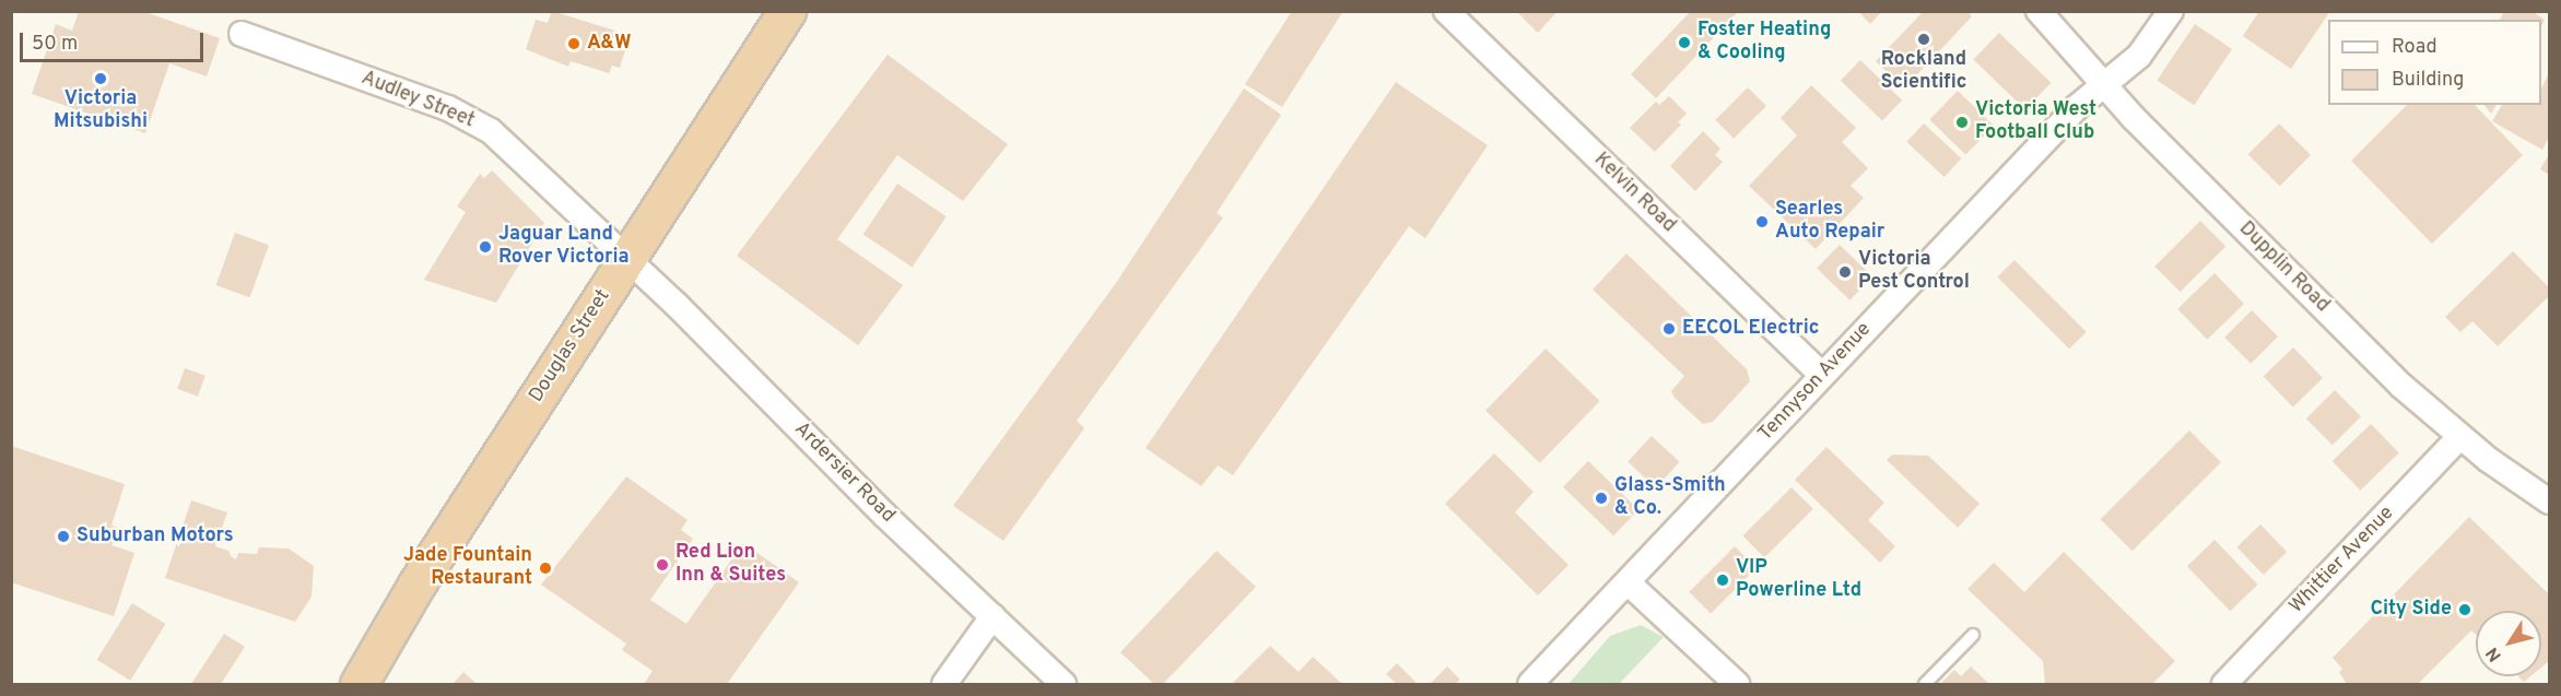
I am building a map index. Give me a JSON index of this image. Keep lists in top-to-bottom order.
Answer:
{
  "streets": {
    "highway": ["Douglas Street"],
    "street": [
      "Audley Street",
      "Kelvin Road",
      "Dupplin Road",
      "Tennyson Avenue",
      "Ardersier Road",
      "Whittier Avenue"
    ]
  },
  "crossings": [
    ["Audley Street", "Douglas Street"],
    ["Audley Street", "Ardersier Road"],
    ["Kelvin Road", "Tennyson Avenue"],
    ["Dupplin Road", "Tennyson Avenue"],
    ["Dupplin Road", "Whittier Avenue"],
    ["Douglas Street", "Ardersier Road"]
  ],
  "places": [
    "Rockland Scientific",
    "Foster Heating & Cooling",
    "A&W",
    "Victoria Mitsubishi",
    "Victoria West Football Club",
    "Searles Auto Repair",
    "Jaguar Land Rover Victoria",
    "Victoria Pest Control",
    "EECOL Electric",
    "Glass-Smith & Co.",
    "Suburban Motors",
    "Red Lion Inn & Suites",
    "Jade Fountain Restaurant",
    "VIP Powerline Ltd",
    "City Side"
  ],
  "legend": ["Road", "Building"],
  "scale_bar": "50 m",
  "north": "bottom left"
}
